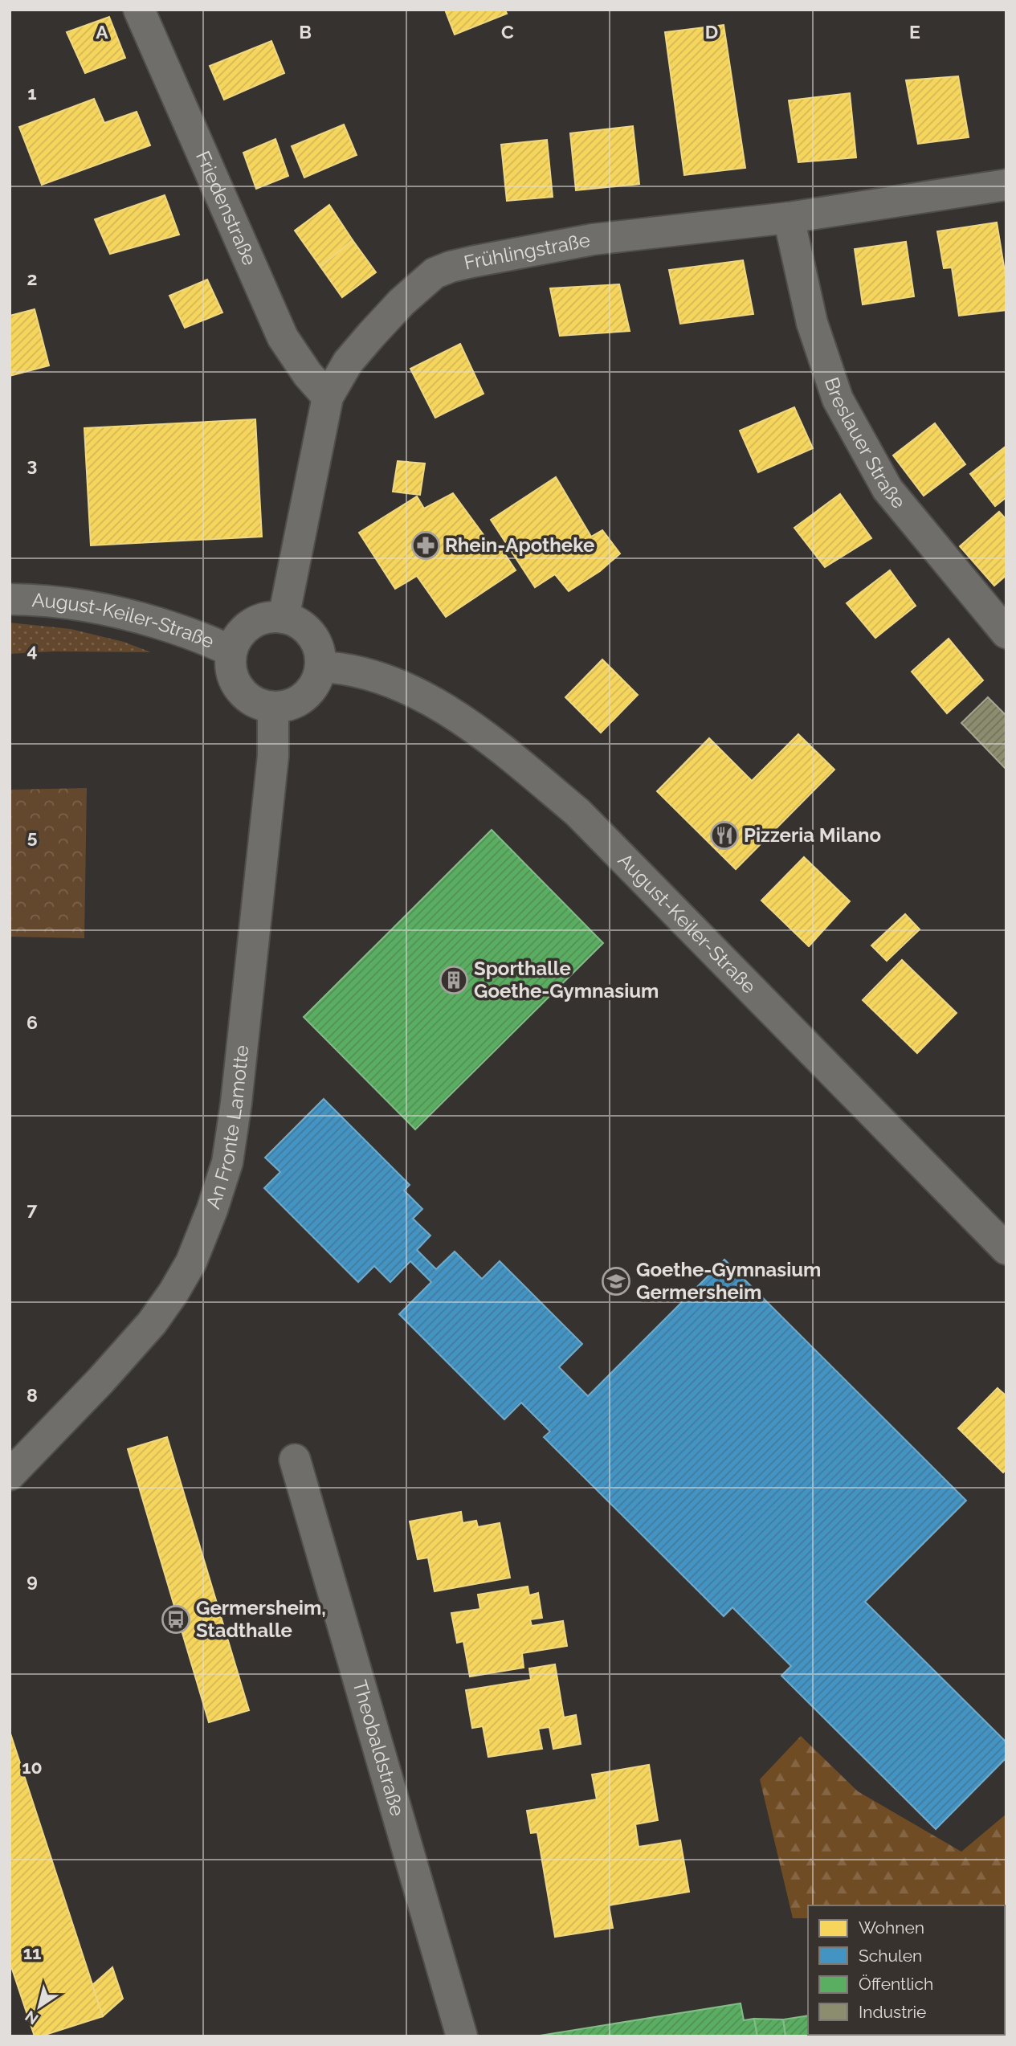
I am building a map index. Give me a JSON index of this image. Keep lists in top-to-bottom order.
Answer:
{
  "streets": {
    "street": [
      "Friedenstraße",
      "Frühlingstraße",
      "Breslauer Straße",
      "August-Keiler-Straße",
      "An Fronte Lamotte",
      "Theobaldstraße"
    ]
  },
  "crossings": [
    ["Friedenstraße", "Frühlingstraße"],
    ["Frühlingstraße", "Breslauer Straße"],
    ["Frühlingstraße", "August-Keiler-Straße"],
    ["Frühlingstraße", "An Fronte Lamotte"],
    ["August-Keiler-Straße", "An Fronte Lamotte"]
  ],
  "places": {
    "pharmacy": ["Rhein-Apotheke"],
    "restaurant": ["Pizzeria Milano"],
    "building": ["Sporthalle Goethe-Gymnasium"],
    "school or university": ["Goethe-Gymnasium Germersheim"],
    "bus stop": ["Germersheim, Stadthalle"]
  },
  "legend": [
    "Wohnen",
    "Schulen",
    "Öffentlich",
    "Industrie"
  ],
  "north": "bottom left",
  "grid": {
    "columns": [
      "A",
      "B",
      "C",
      "D",
      "E"
    ],
    "rows": [
      "1",
      "2",
      "3",
      "4",
      "5",
      "6",
      "7",
      "8",
      "9",
      "10",
      "11"
    ]
  }
}
